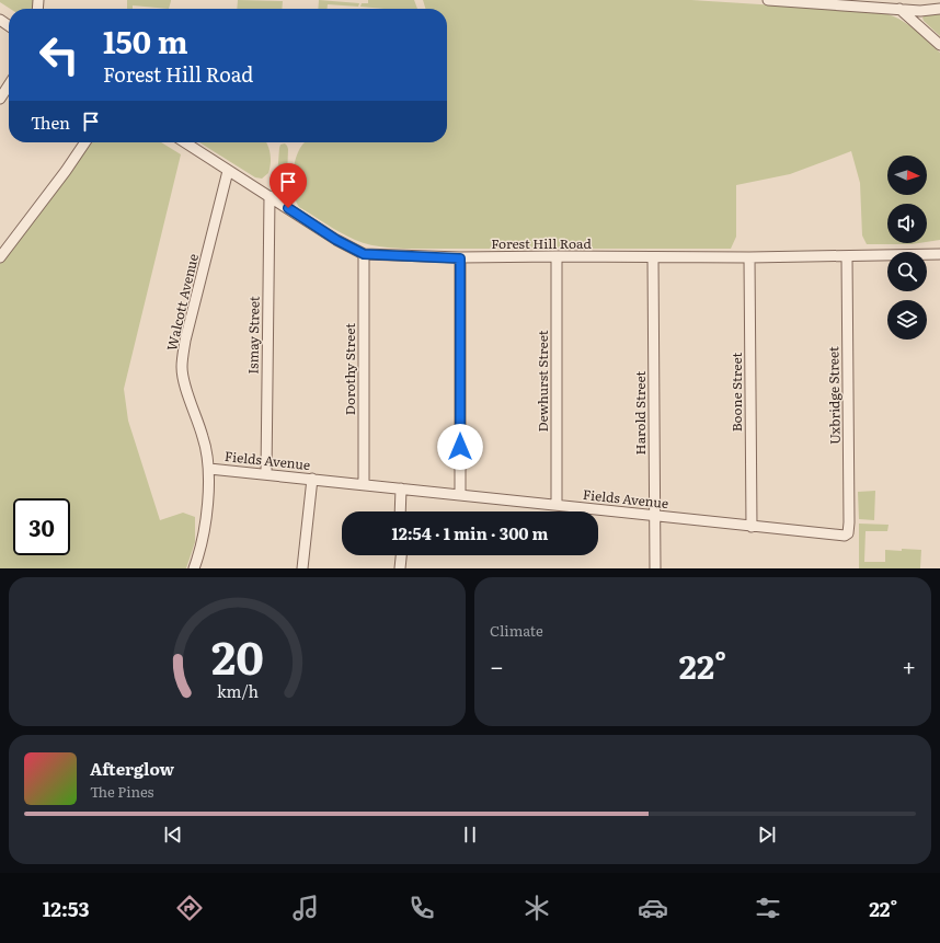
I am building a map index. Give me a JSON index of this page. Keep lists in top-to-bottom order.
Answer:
{
  "streets": {
    "street": [
      "Forest Hill Road",
      "Walcott Avenue",
      "Ismay Street",
      "Dorothy Street",
      "Dewhurst Street",
      "Boone Street",
      "Uxbridge Street",
      "Harold Street",
      "Fields Avenue"
    ]
  },
  "crossings": [
    ["Forest Hill Road", "Walcott Avenue"],
    ["Forest Hill Road", "Ismay Street"],
    ["Forest Hill Road", "Dorothy Street"],
    ["Forest Hill Road", "Dewhurst Street"],
    ["Forest Hill Road", "Boone Street"],
    ["Forest Hill Road", "Uxbridge Street"],
    ["Forest Hill Road", "Harold Street"],
    ["Walcott Avenue", "Fields Avenue"],
    ["Ismay Street", "Fields Avenue"],
    ["Dorothy Street", "Fields Avenue"],
    ["Dewhurst Street", "Fields Avenue"],
    ["Boone Street", "Fields Avenue"],
    ["Uxbridge Street", "Fields Avenue"],
    ["Harold Street", "Fields Avenue"]
  ],
  "north": "right",
  "page": {
    "turn": ["150 m", "Forest Hill Road"],
    "then": "Then",
    "limit": "30",
    "trip": "12:54 · 1 min · 300 m",
    "tile": "Climate",
    "heat": ["−", "22°", "+"],
    "song": ["Afterglow", "The Pines"],
    "tabs": ["12:53", "22°"],
    "gauge": ["20", "km/h"]
  }
}
